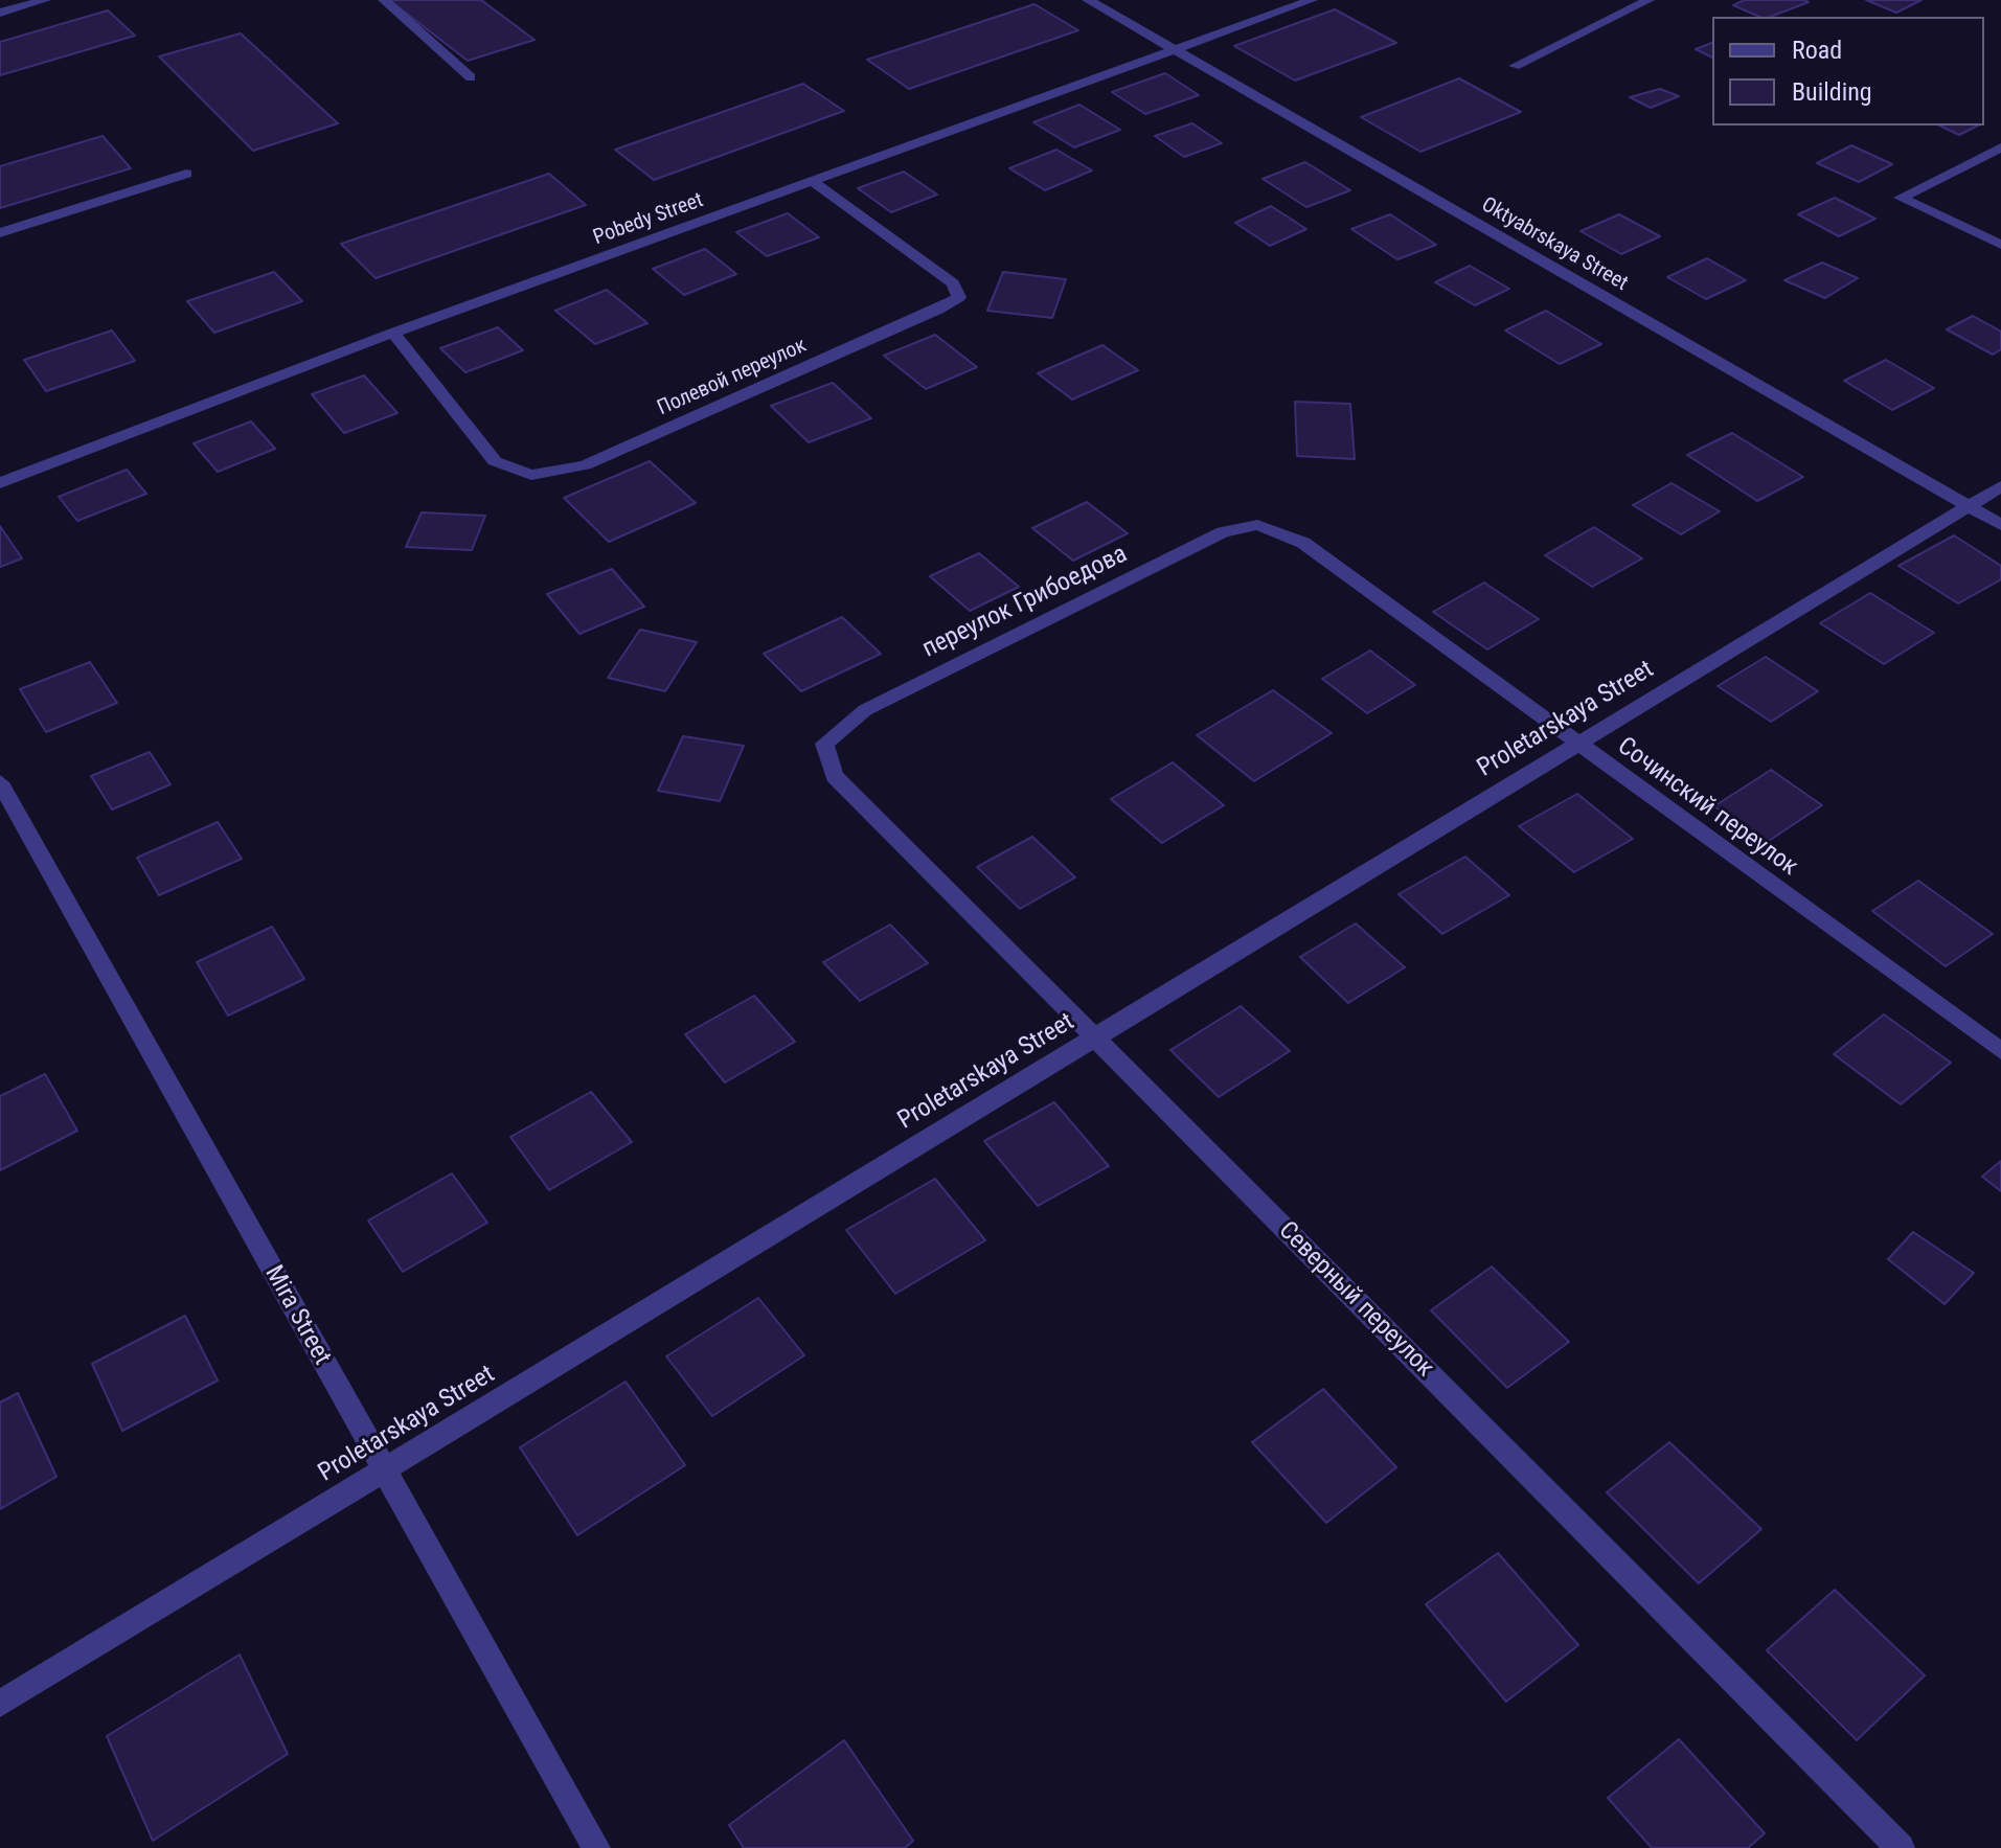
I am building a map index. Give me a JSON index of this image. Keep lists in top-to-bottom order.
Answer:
{
  "streets": {
    "street": [
      "Pobedy Street",
      "Oktyabrskaya Street",
      "Полевой переулок",
      "переулок Грибоедова",
      "Proletarskaya Street",
      "Сочинский переулок",
      "Северный переулок",
      "Mira Street"
    ]
  },
  "crossings": [
    ["Pobedy Street", "Oktyabrskaya Street"],
    ["Pobedy Street", "Полевой переулок"],
    ["Oktyabrskaya Street", "Proletarskaya Street"],
    ["переулок Грибоедова", "Сочинский переулок"],
    ["переулок Грибоедова", "Северный переулок"],
    ["Proletarskaya Street", "Сочинский переулок"],
    ["Proletarskaya Street", "Северный переулок"],
    ["Proletarskaya Street", "Mira Street"]
  ],
  "legend": ["Road", "Building"]
}
